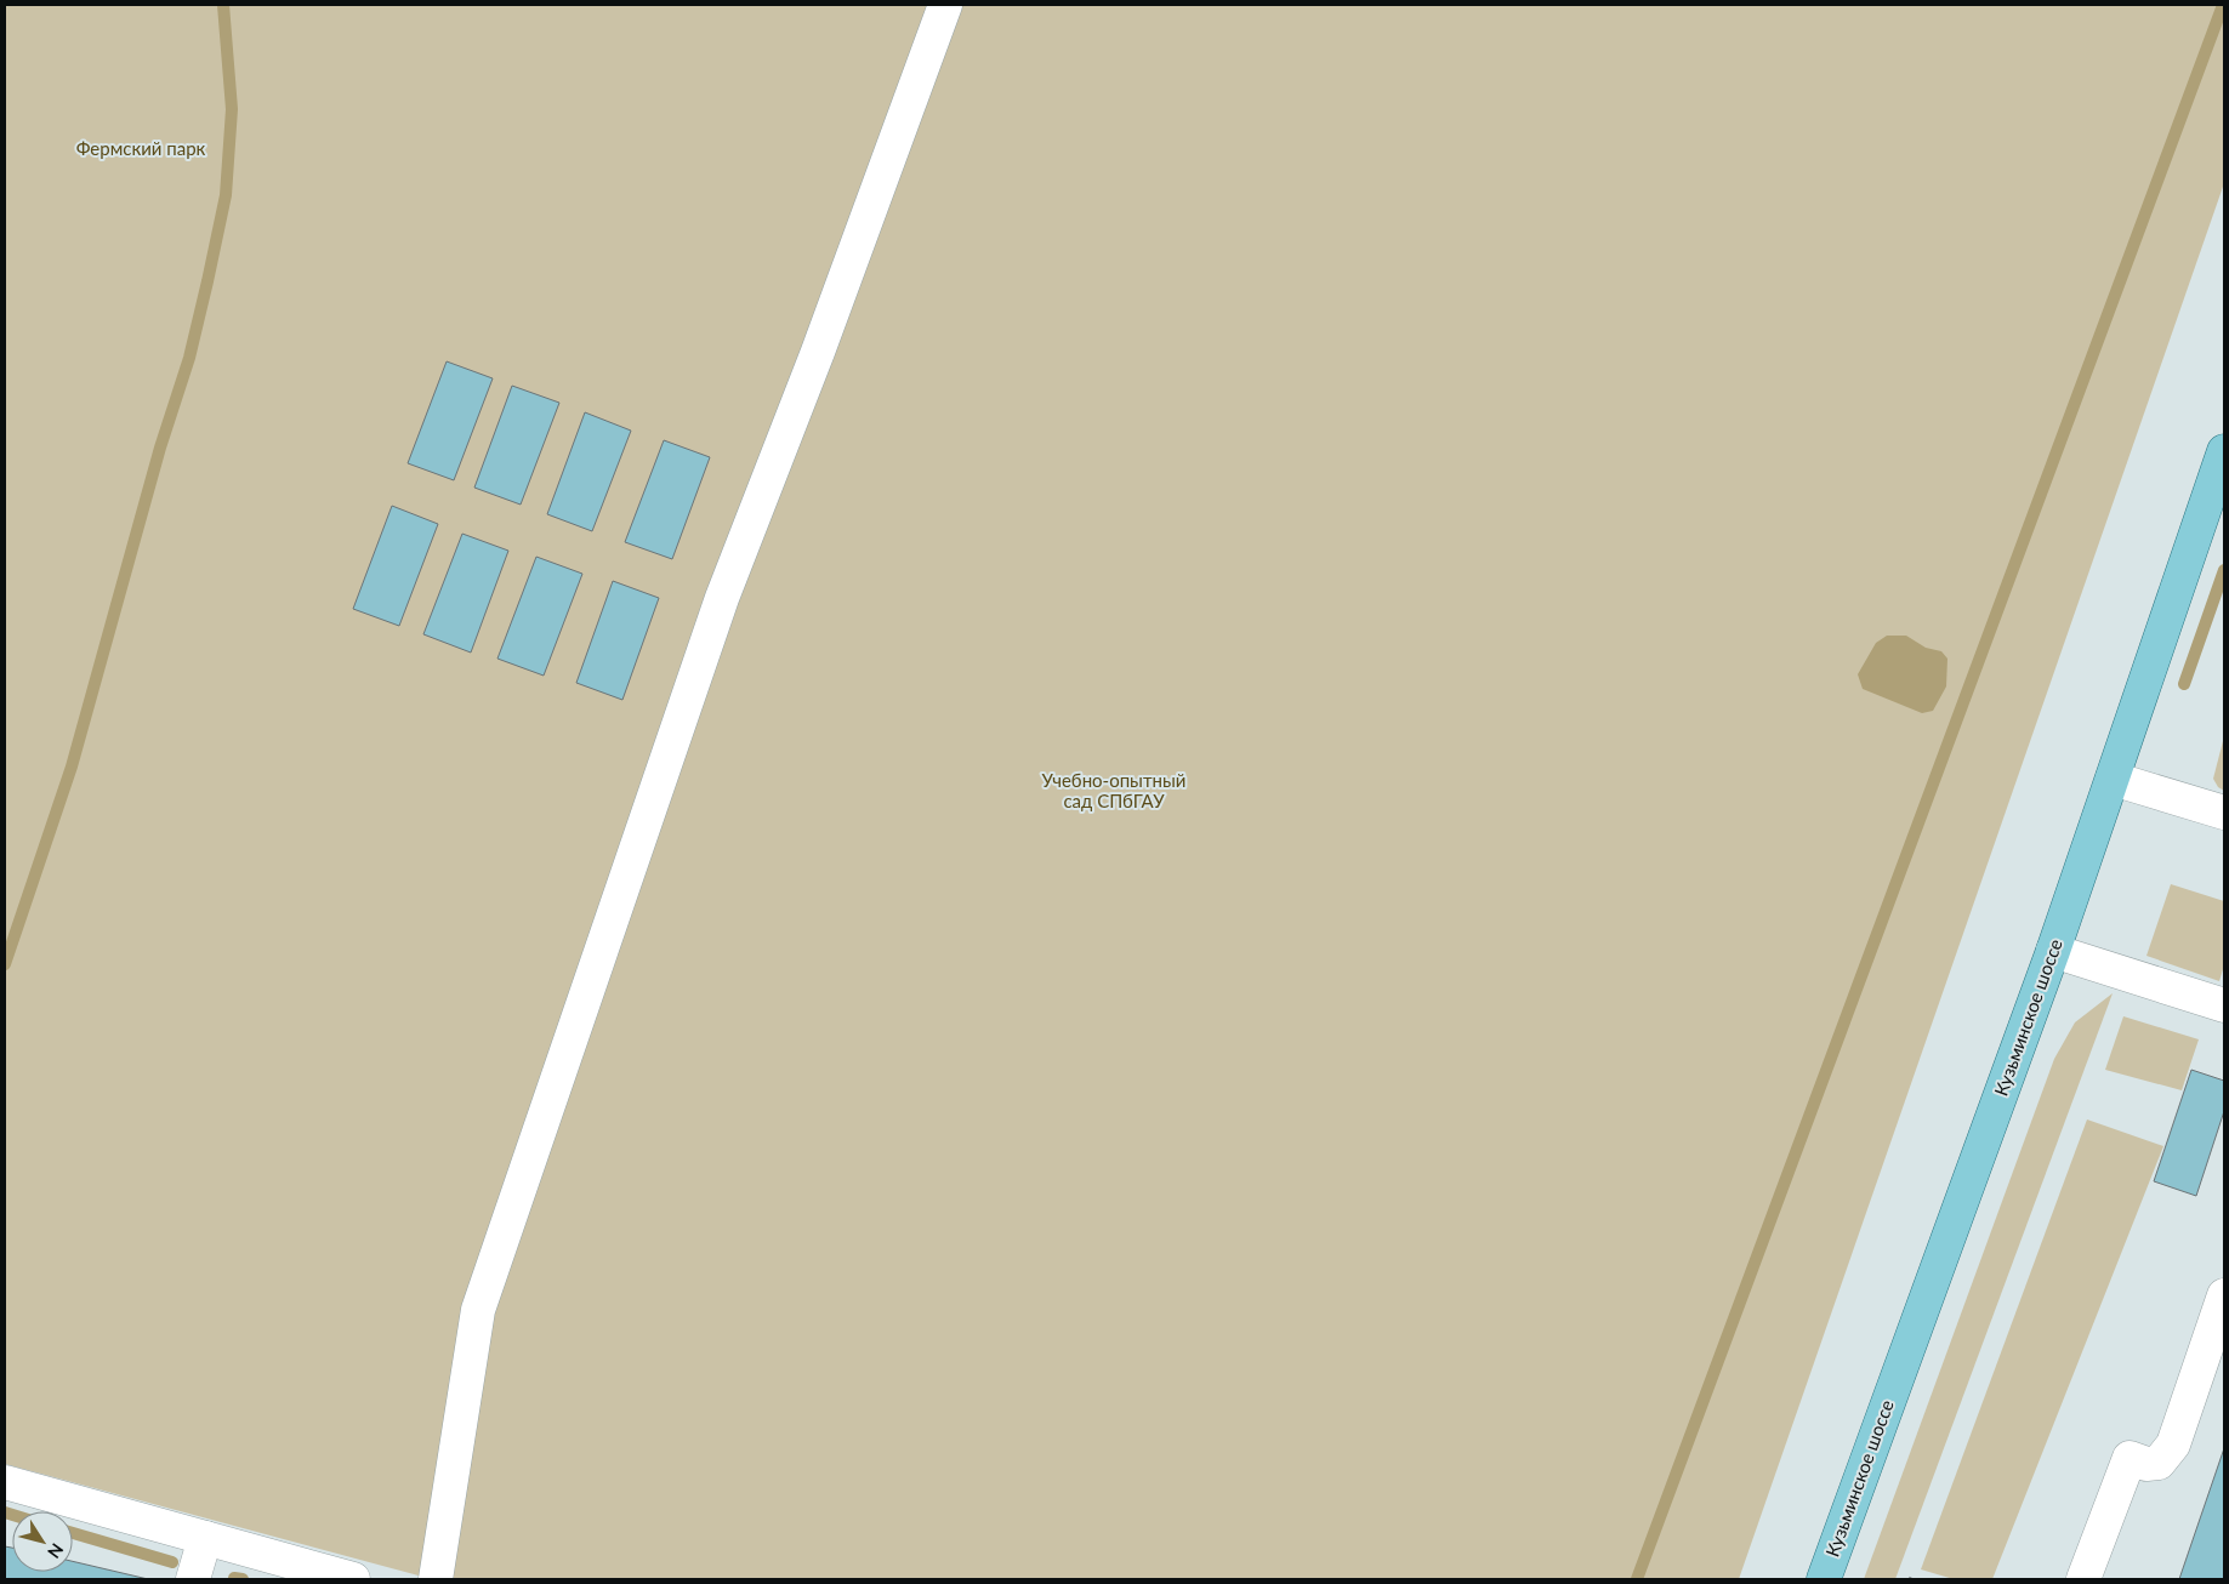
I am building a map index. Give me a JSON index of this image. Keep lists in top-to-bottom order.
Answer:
{
  "streets": {
    "main road": ["Кузьминское шоссе"]
  },
  "parks": ["Фермский парк", "Учебно-опытный сад СПбГАУ"],
  "north": "bottom right"
}
